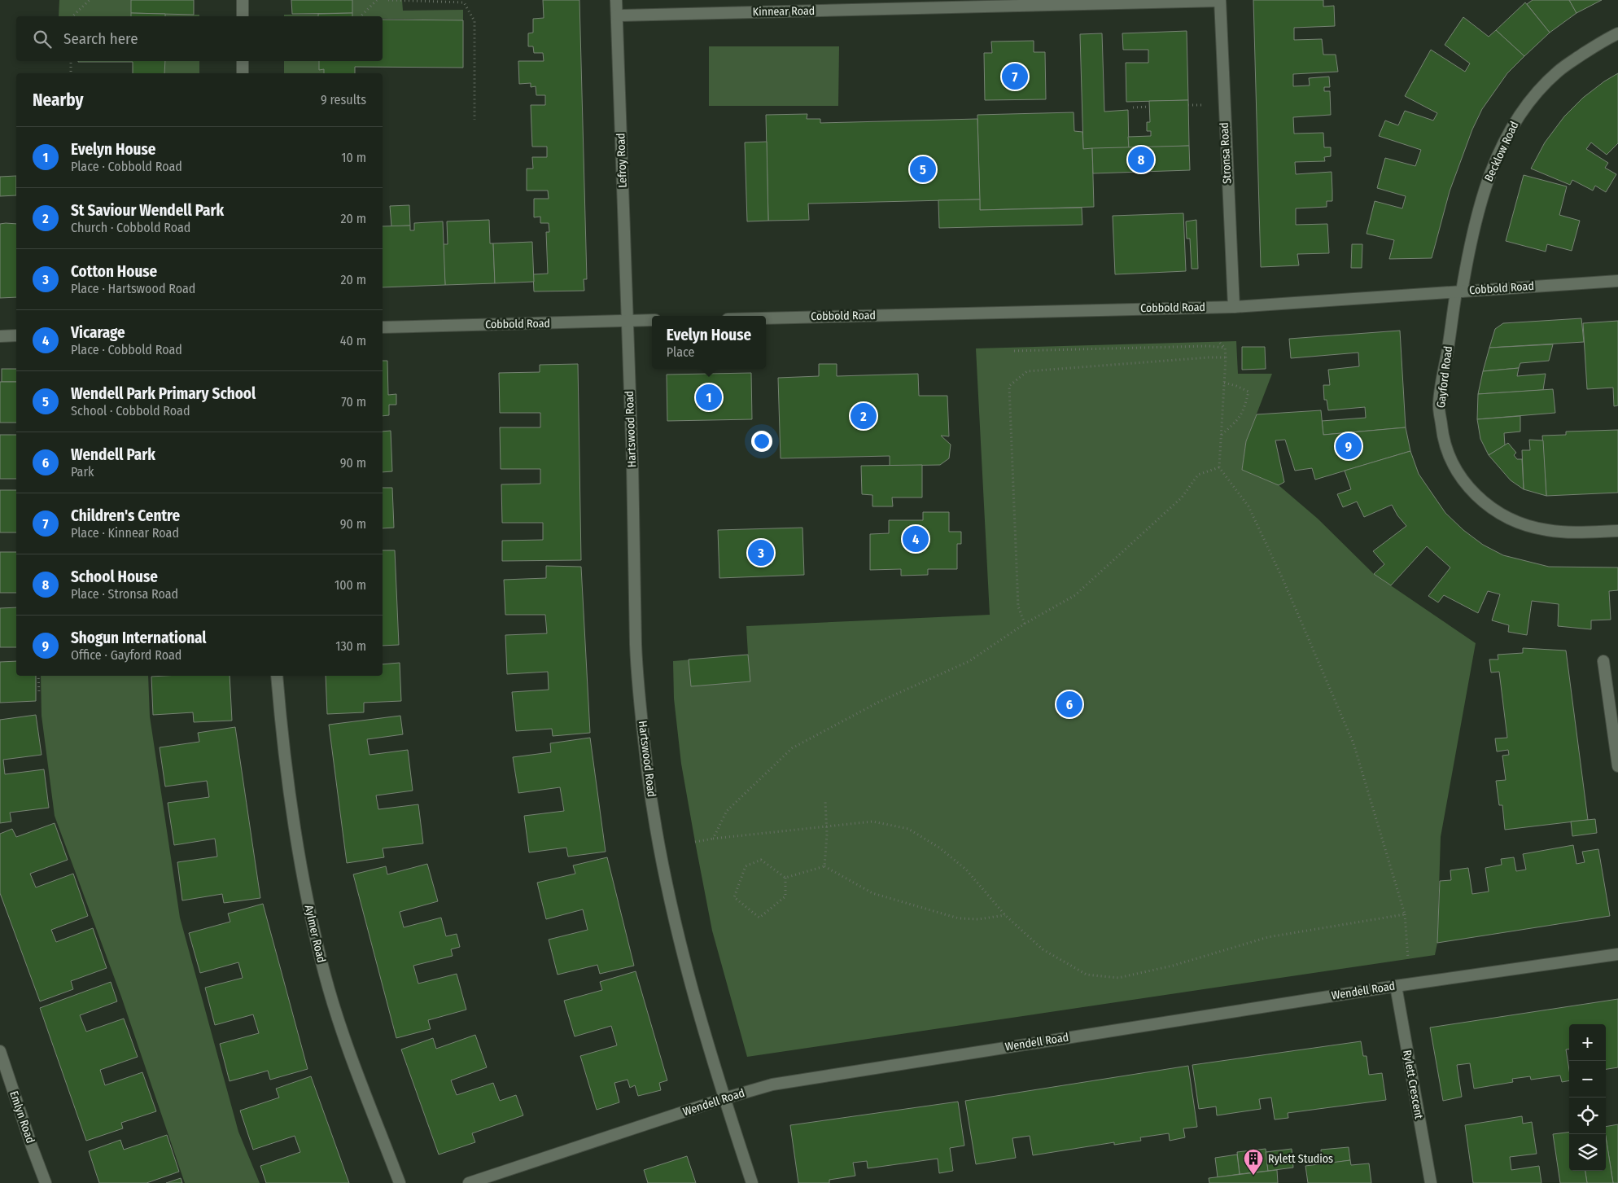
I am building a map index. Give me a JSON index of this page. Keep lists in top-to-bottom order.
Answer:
{
  "streets": {
    "street": [
      "Kinnear Road",
      "Becklow Road",
      "Stronsa Road",
      "Lefroy Road",
      "Cobbold Road",
      "Gayford Road",
      "Hartswood Road",
      "Aylmer Road",
      "Wendell Road",
      "Rylett Crescent",
      "Emlyn Road"
    ]
  },
  "crossings": [
    ["Kinnear Road", "Stronsa Road"],
    ["Kinnear Road", "Lefroy Road"],
    ["Becklow Road", "Cobbold Road"],
    ["Becklow Road", "Gayford Road"],
    ["Stronsa Road", "Cobbold Road"],
    ["Lefroy Road", "Cobbold Road"],
    ["Lefroy Road", "Hartswood Road"],
    ["Cobbold Road", "Gayford Road"],
    ["Cobbold Road", "Hartswood Road"],
    ["Hartswood Road", "Wendell Road"],
    ["Wendell Road", "Rylett Crescent"]
  ],
  "places": {
    "building": ["Rylett Studios"]
  },
  "page": {
    "search": "Search here",
    "pins": [
      "7",
      "8",
      "5",
      "1",
      "2",
      "9",
      "4",
      "3",
      "6"
    ],
    "heading": ["Nearby", "9 results"],
    "list": [
      {
        "mark": "1",
        "name": "Evelyn House",
        "note": "Place · Cobbold Road",
        "value": "10 m"
      },
      {
        "mark": "2",
        "name": "St Saviour Wendell Park",
        "note": "Church · Cobbold Road",
        "value": "20 m"
      },
      {
        "mark": "3",
        "name": "Cotton House",
        "note": "Place · Hartswood Road",
        "value": "20 m"
      },
      {
        "mark": "4",
        "name": "Vicarage",
        "note": "Place · Cobbold Road",
        "value": "40 m"
      },
      {
        "mark": "5",
        "name": "Wendell Park Primary School",
        "note": "School · Cobbold Road",
        "value": "70 m"
      },
      {
        "mark": "6",
        "name": "Wendell Park",
        "note": "Park",
        "value": "90 m"
      },
      {
        "mark": "7",
        "name": "Children's Centre",
        "note": "Place · Kinnear Road",
        "value": "90 m"
      },
      {
        "mark": "8",
        "name": "School House",
        "note": "Place · Stronsa Road",
        "value": "100 m"
      },
      {
        "mark": "9",
        "name": "Shogun International",
        "note": "Office · Gayford Road",
        "value": "130 m"
      }
    ],
    "popup": ["Evelyn House", "Place"],
    "map_buttons": ["+", "−"]
  }
}
